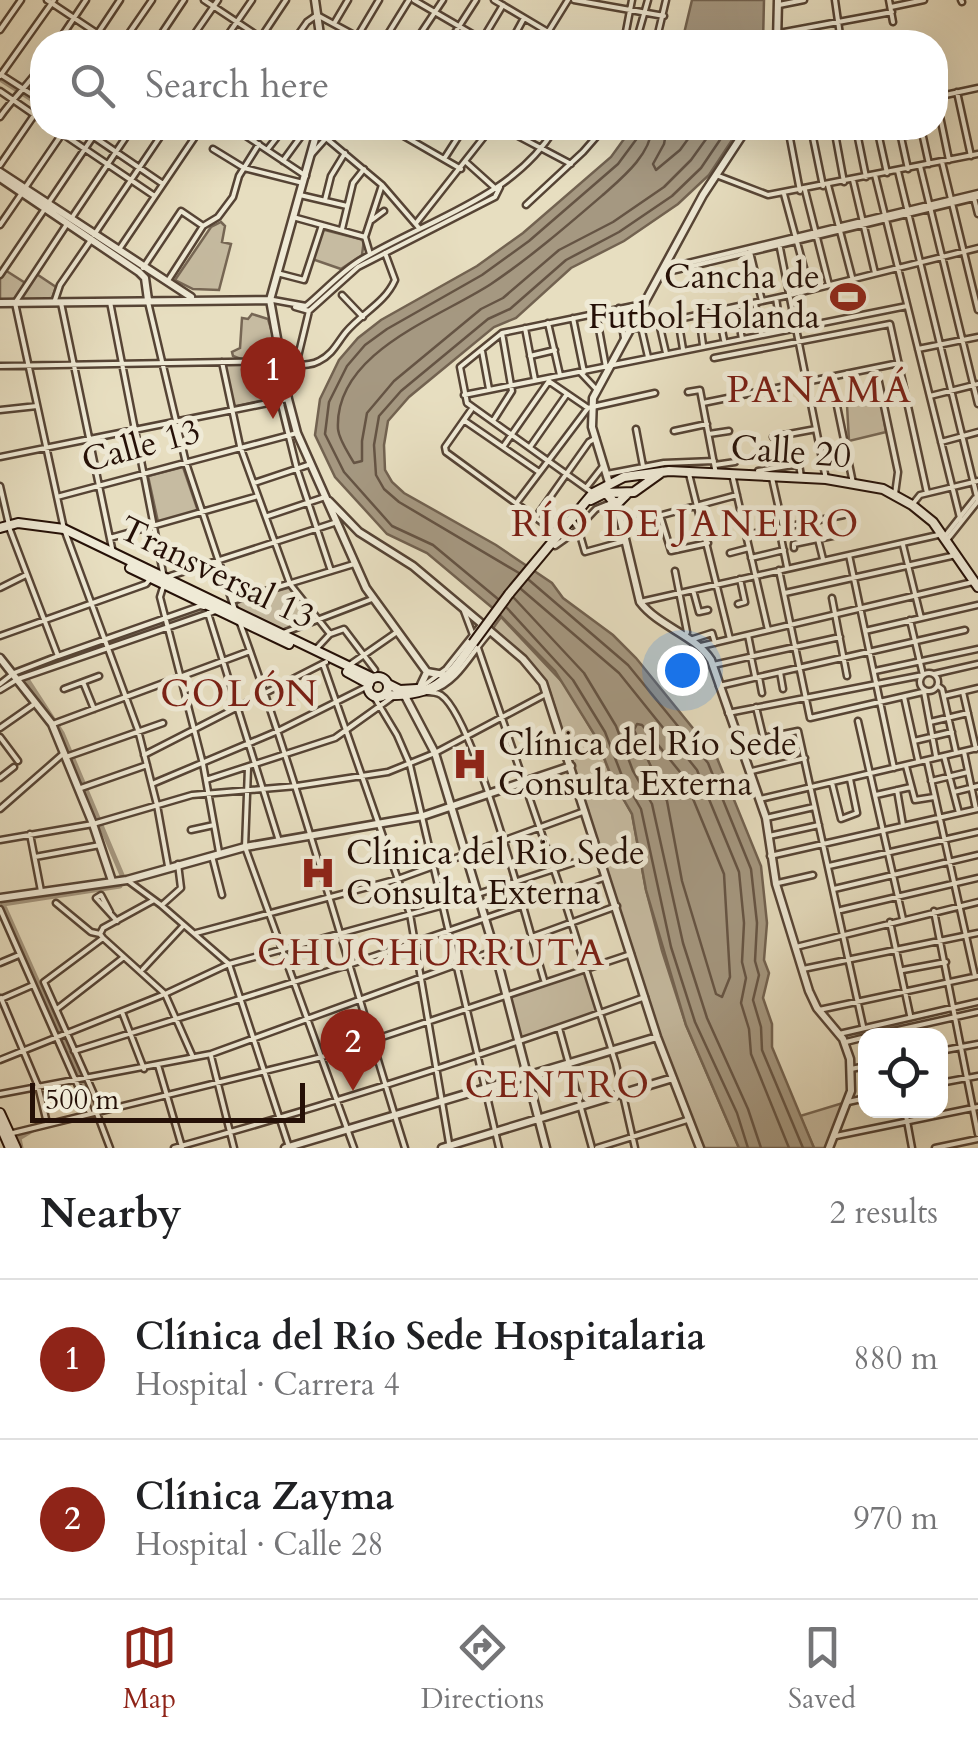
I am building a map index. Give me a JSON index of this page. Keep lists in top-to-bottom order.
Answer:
{
  "streets": {
    "main road": ["Calle 20", "Transversal 13"],
    "street": ["Calle 13"]
  },
  "districts": [
    "PANAMÁ",
    "RÍO DE JANEIRO",
    "COLÓN",
    "CHUCHURRUTA",
    "CENTRO"
  ],
  "places": {
    "sports": ["Cancha de Futbol Holanda"],
    "hospital": ["Clínica del Río Sede Consulta Externa", "Clínica del Rio Sede Consulta Externa"]
  },
  "scale_bar": "500 m",
  "page": {
    "search": "Search here",
    "pins": ["1", "2"],
    "scale": "500 m",
    "heading": ["Nearby", "2 results"],
    "list": [
      {
        "mark": "1",
        "name": "Clínica del Río Sede Hospitalaria",
        "note": "Hospital · Carrera 4",
        "value": "880 m"
      },
      {
        "mark": "2",
        "name": "Clínica Zayma",
        "note": "Hospital · Calle 28",
        "value": "970 m"
      }
    ],
    "nav": ["Map", "Directions", "Saved"]
  }
}
